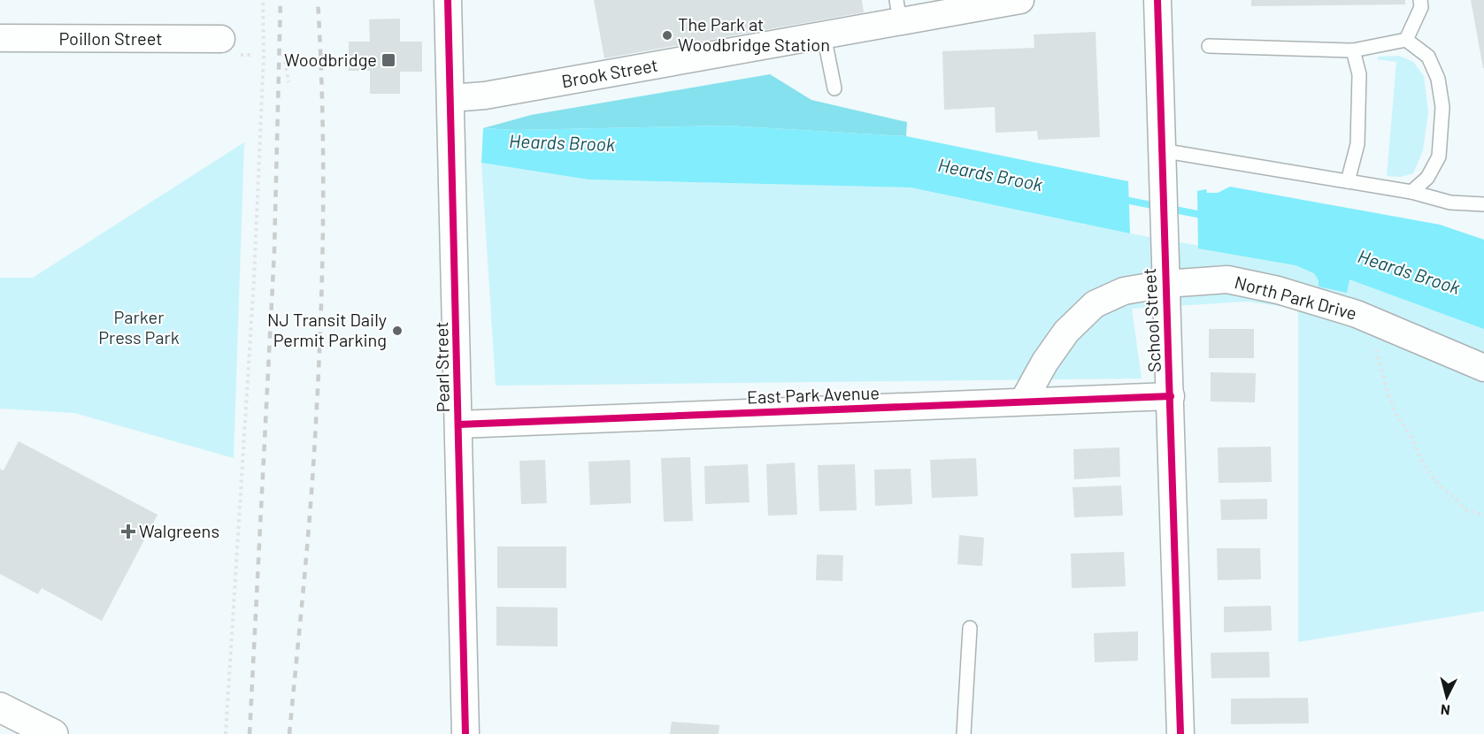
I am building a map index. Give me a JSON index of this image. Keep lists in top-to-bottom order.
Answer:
{
  "streets": {
    "street": [
      "Poillon Street",
      "Brook Street",
      "North Park Drive",
      "School Street",
      "Pearl Street",
      "East Park Avenue"
    ]
  },
  "crossings": [
    ["Brook Street", "Pearl Street"],
    ["North Park Drive", "School Street"],
    ["North Park Drive", "East Park Avenue"],
    ["School Street", "East Park Avenue"],
    ["Pearl Street", "East Park Avenue"]
  ],
  "water": ["Heards Brook"],
  "parks": ["Parker Press Park"],
  "places": {
    "other": ["The Park at Woodbridge Station", "NJ Transit Daily Permit Parking"],
    "transit": ["Woodbridge"],
    "health": ["Walgreens"]
  },
  "north": "bottom"
}
